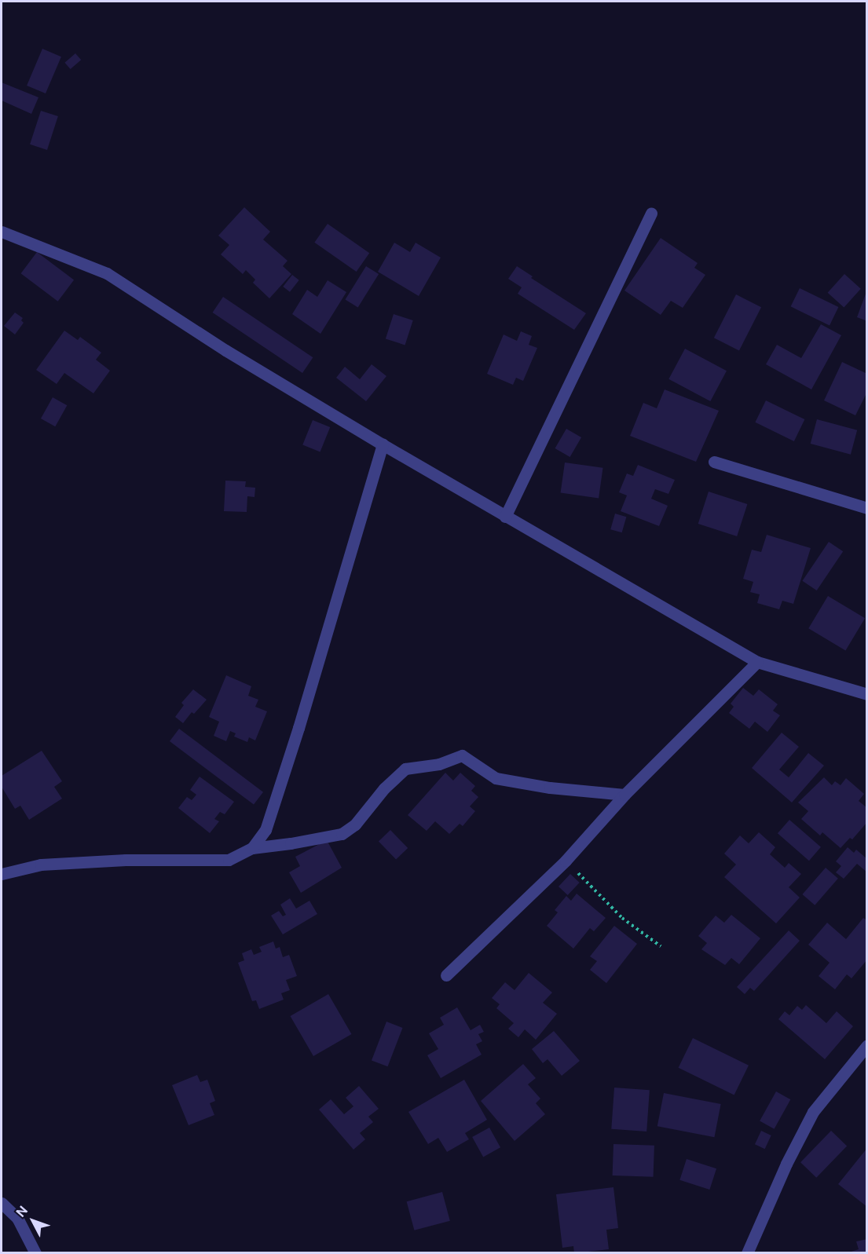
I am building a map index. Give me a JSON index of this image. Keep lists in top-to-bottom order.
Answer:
{
  "north": "top left"
}
